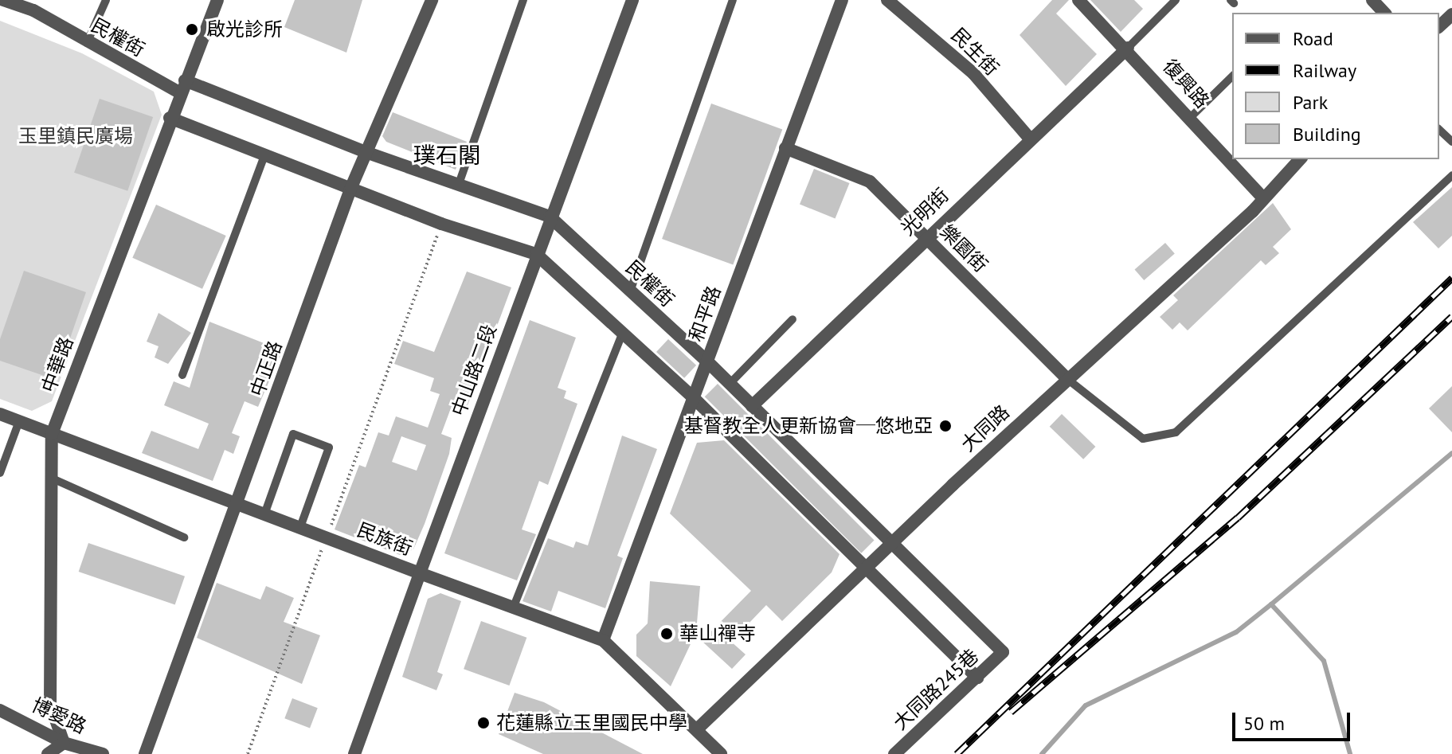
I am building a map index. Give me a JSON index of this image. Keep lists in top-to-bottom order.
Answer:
{
  "streets": {
    "street": [
      "民權街",
      "民生街",
      "復興路",
      "光明街",
      "樂園街",
      "和平路",
      "中華路",
      "中正路",
      "中山路二段",
      "大同路",
      "民族街",
      "大同路245巷",
      "博愛路"
    ]
  },
  "crossings": [
    ["民權街", "光明街"],
    ["民權街", "和平路"],
    ["民權街", "中華路"],
    ["民權街", "中正路"],
    ["民權街", "中山路二段"],
    ["民權街", "大同路"],
    ["民權街", "大同路245巷"],
    ["民生街", "光明街"],
    ["復興路", "光明街"],
    ["復興路", "大同路"],
    ["光明街", "樂園街"],
    ["樂園街", "和平路"],
    ["樂園街", "大同路"],
    ["和平路", "民族街"],
    ["中華路", "民族街"],
    ["中華路", "博愛路"],
    ["中正路", "民族街"],
    ["中山路二段", "民族街"],
    ["大同路", "民族街"]
  ],
  "districts": ["璞石閣"],
  "parks": ["玉里鎮民廣場"],
  "places": [
    "啟光診所",
    "基督教全人更新協會─悠地亞",
    "華山禪寺",
    "花蓮縣立玉里國民中學"
  ],
  "legend": [
    "Road",
    "Railway",
    "Park",
    "Building"
  ],
  "scale_bar": "50 m"
}
